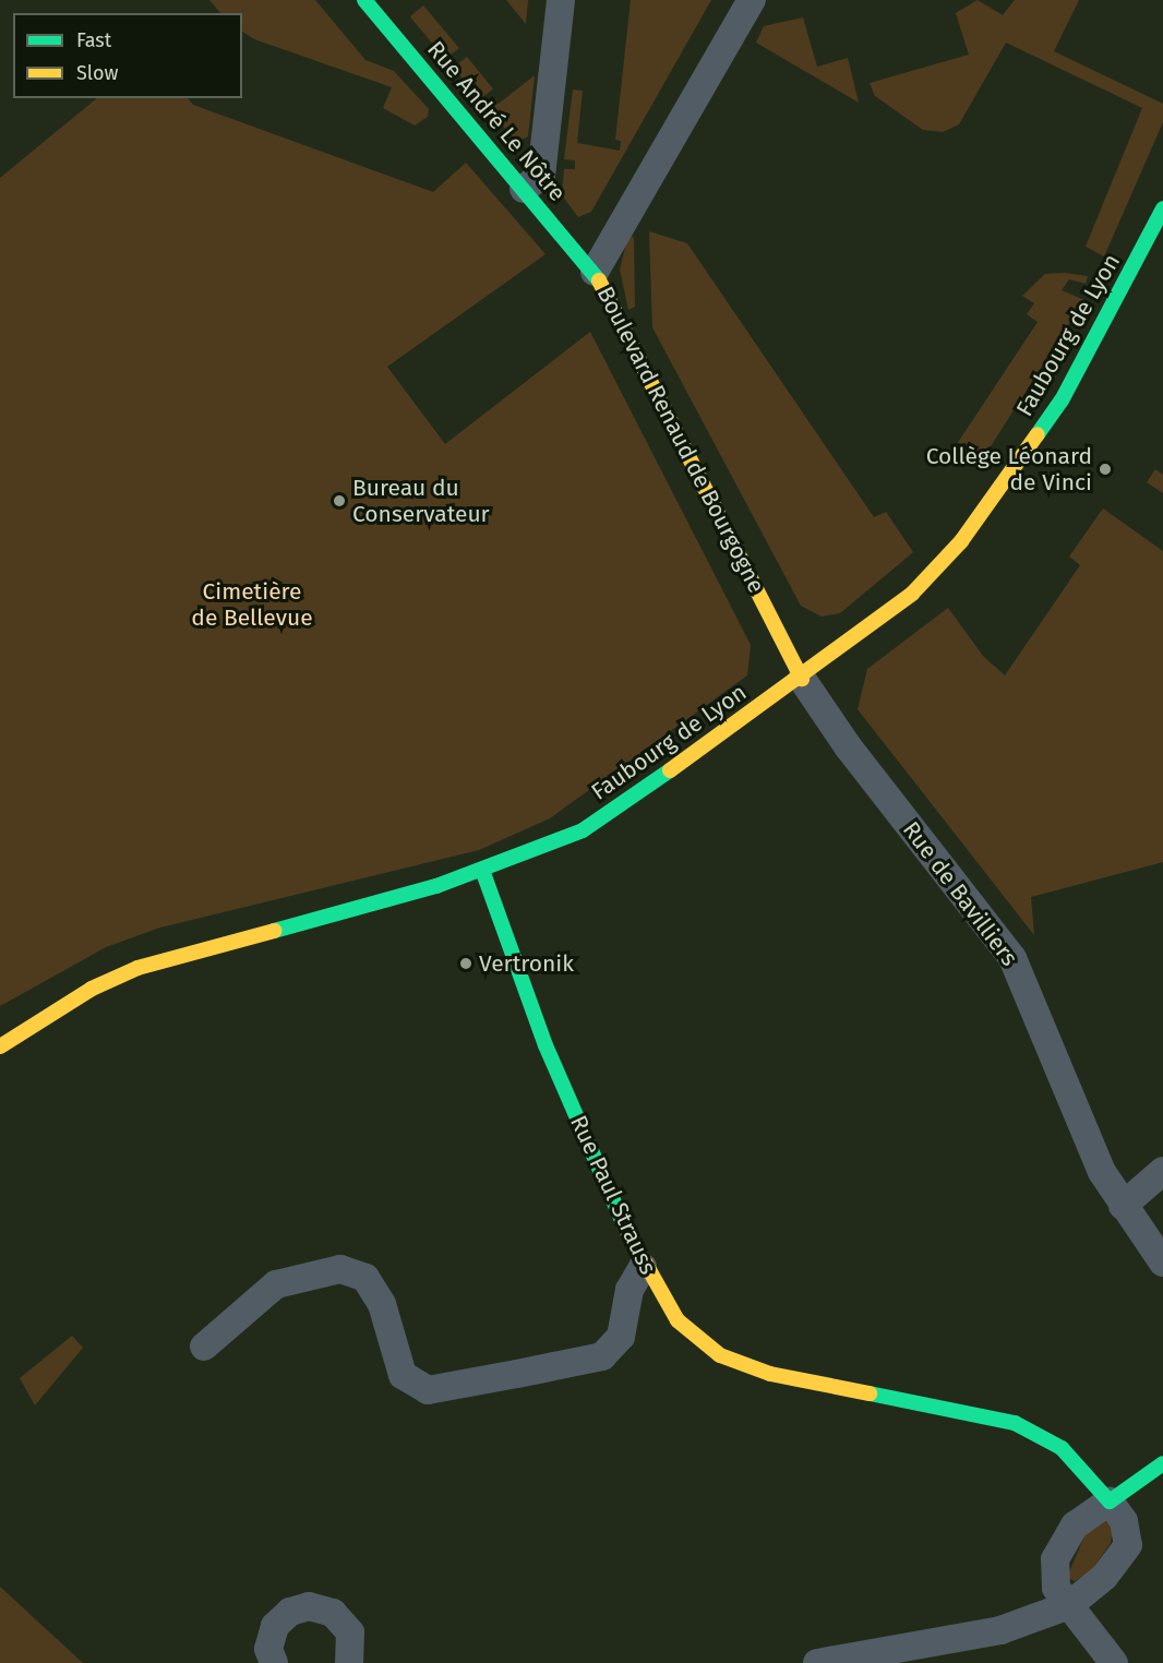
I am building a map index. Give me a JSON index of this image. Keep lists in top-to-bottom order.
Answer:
{
  "streets": {
    "street": [
      "Rue André Le Nôtre",
      "Faubourg de Lyon",
      "Boulevard Renaud de Bourgogne",
      "Rue de Bavilliers",
      "Rue Paul Strauss"
    ]
  },
  "crossings": [
    ["Rue André Le Nôtre", "Boulevard Renaud de Bourgogne"],
    ["Faubourg de Lyon", "Boulevard Renaud de Bourgogne"],
    ["Faubourg de Lyon", "Rue de Bavilliers"],
    ["Faubourg de Lyon", "Rue Paul Strauss"],
    ["Boulevard Renaud de Bourgogne", "Rue de Bavilliers"]
  ],
  "parks": ["Cimetière de Bellevue"],
  "places": ["Collège Léonard de Vinci", "Bureau du Conservateur", "Vertronik"],
  "legend": ["Fast", "Slow"]
}
